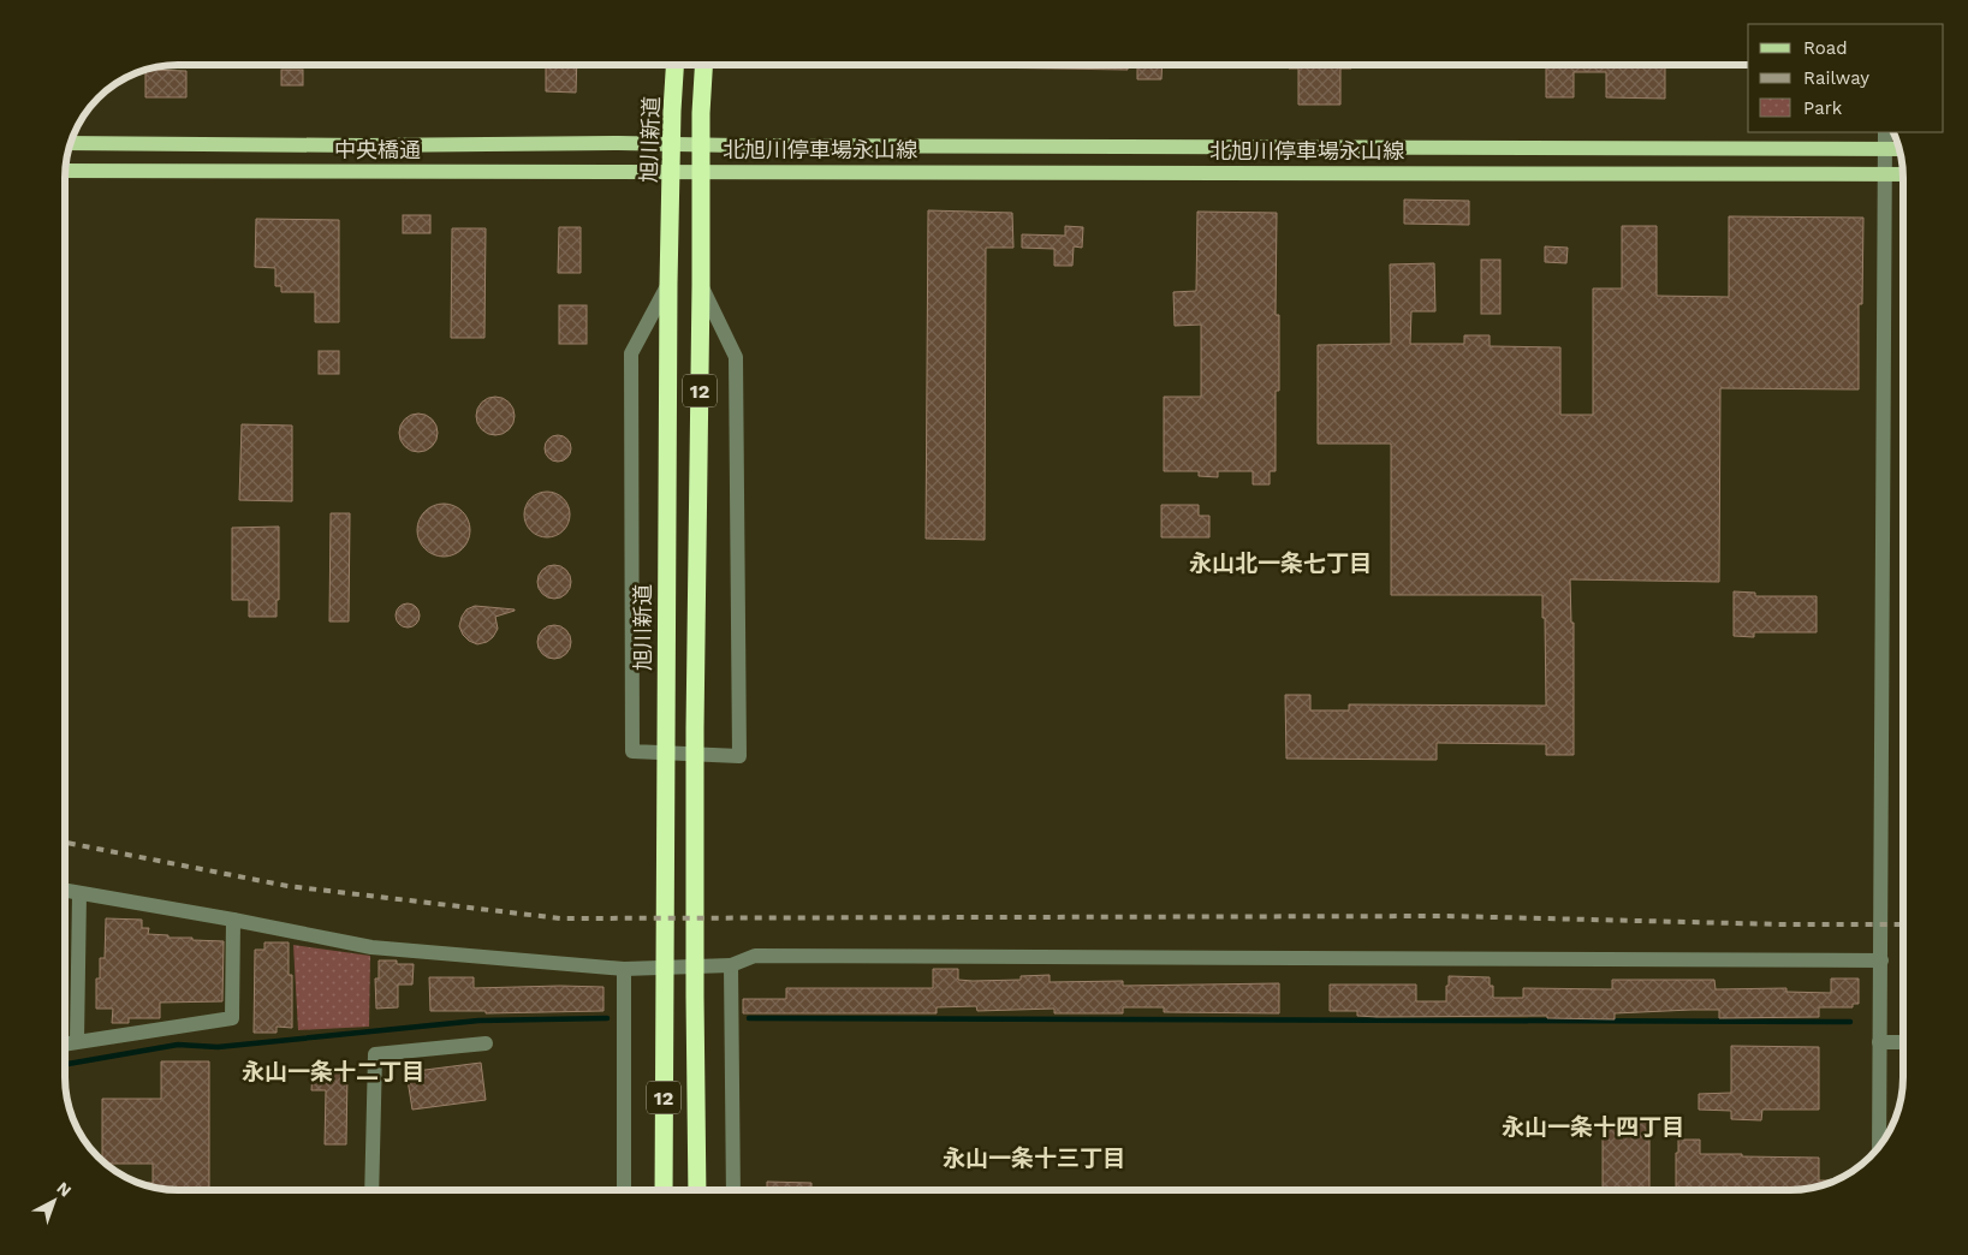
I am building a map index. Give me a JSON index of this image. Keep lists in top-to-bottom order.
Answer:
{
  "streets": {
    "highway": ["旭川新道", "12"],
    "main road": ["中央橋通", "北旭川停車場永山線"]
  },
  "crossings": [
    ["旭川新道", "中央橋通"],
    ["中央橋通", "北旭川停車場永山線"],
    ["中央橋通", "12"],
    ["北旭川停車場永山線", "12"]
  ],
  "districts": [
    "永山北一条七丁目",
    "永山一条十二丁目",
    "永山一条十四丁目",
    "永山一条十三丁目"
  ],
  "legend": ["Road", "Railway", "Park"],
  "north": "top right"
}
